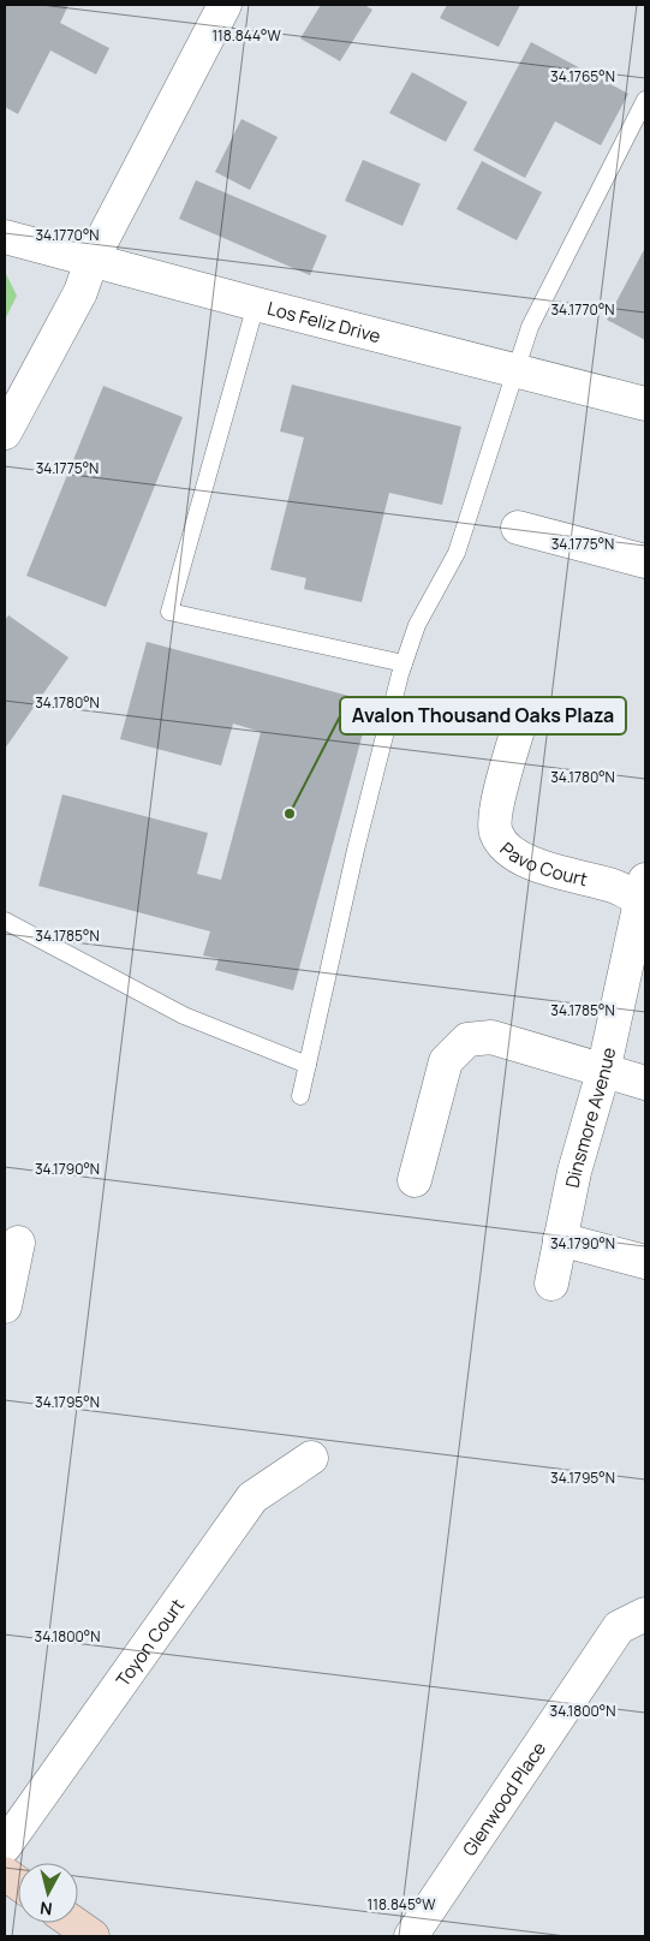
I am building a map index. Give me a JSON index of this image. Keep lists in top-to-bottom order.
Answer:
{
  "streets": {
    "street": [
      "Los Feliz Drive",
      "Pavo Court",
      "Dinsmore Avenue",
      "Toyon Court",
      "Glenwood Place"
    ]
  },
  "crossings": [
    ["Pavo Court", "Dinsmore Avenue"]
  ],
  "places": ["Avalon Thousand Oaks Plaza"],
  "north": "bottom",
  "coordinates": [
    "118.844°W",
    "34.1765°N",
    "34.1770°N",
    "34.1775°N",
    "34.1780°N",
    "34.1785°N",
    "34.1790°N",
    "34.1795°N",
    "34.1800°N",
    "118.845°W"
  ]
}
